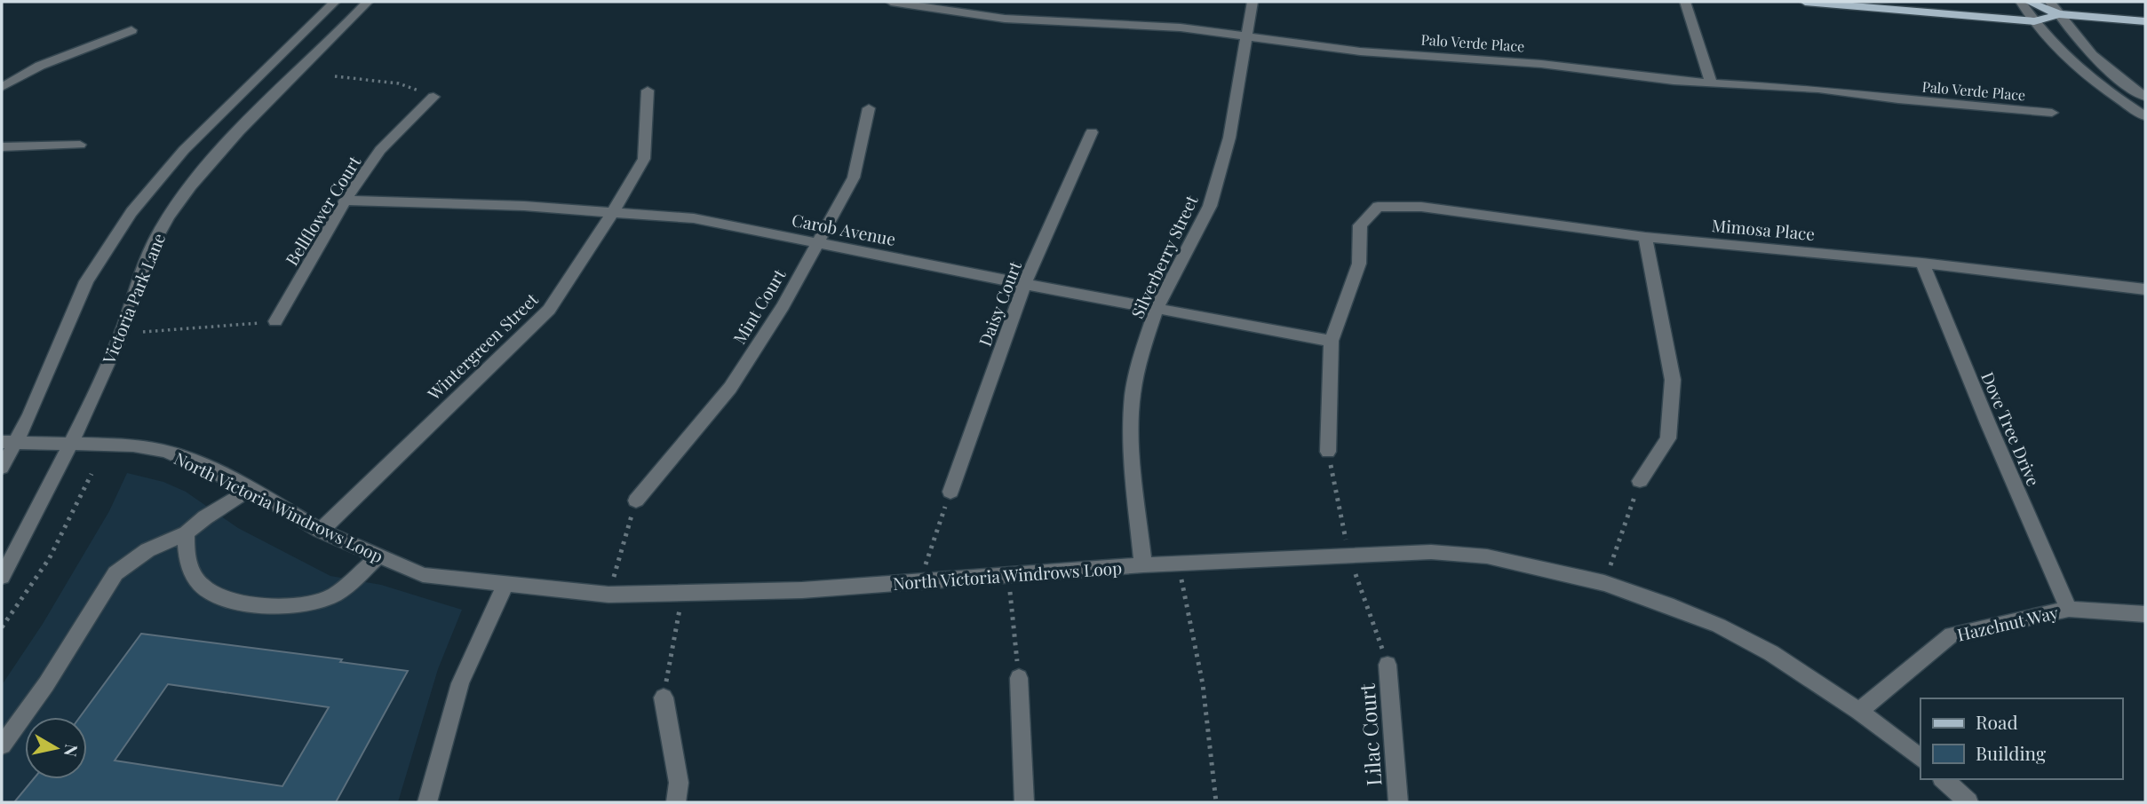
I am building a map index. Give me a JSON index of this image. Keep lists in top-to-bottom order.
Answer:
{
  "streets": {
    "street": [
      "Palo Verde Place",
      "Bellflower Court",
      "Carob Avenue",
      "Mimosa Place",
      "Silverberry Street",
      "Victoria Park Lane",
      "Daisy Court",
      "Mint Court",
      "Wintergreen Street",
      "Dove Tree Drive",
      "North Victoria Windrows Loop",
      "Hazelnut Way",
      "Lilac Court"
    ]
  },
  "crossings": [
    ["Palo Verde Place", "Silverberry Street"],
    ["Bellflower Court", "Carob Avenue"],
    ["Carob Avenue", "Mimosa Place"],
    ["Carob Avenue", "Silverberry Street"],
    ["Carob Avenue", "Daisy Court"],
    ["Carob Avenue", "Mint Court"],
    ["Carob Avenue", "Wintergreen Street"],
    ["Mimosa Place", "Dove Tree Drive"],
    ["Silverberry Street", "North Victoria Windrows Loop"],
    ["Victoria Park Lane", "North Victoria Windrows Loop"],
    ["Wintergreen Street", "North Victoria Windrows Loop"],
    ["Dove Tree Drive", "Hazelnut Way"],
    ["North Victoria Windrows Loop", "Hazelnut Way"]
  ],
  "legend": ["Road", "Building"],
  "north": "right"
}
